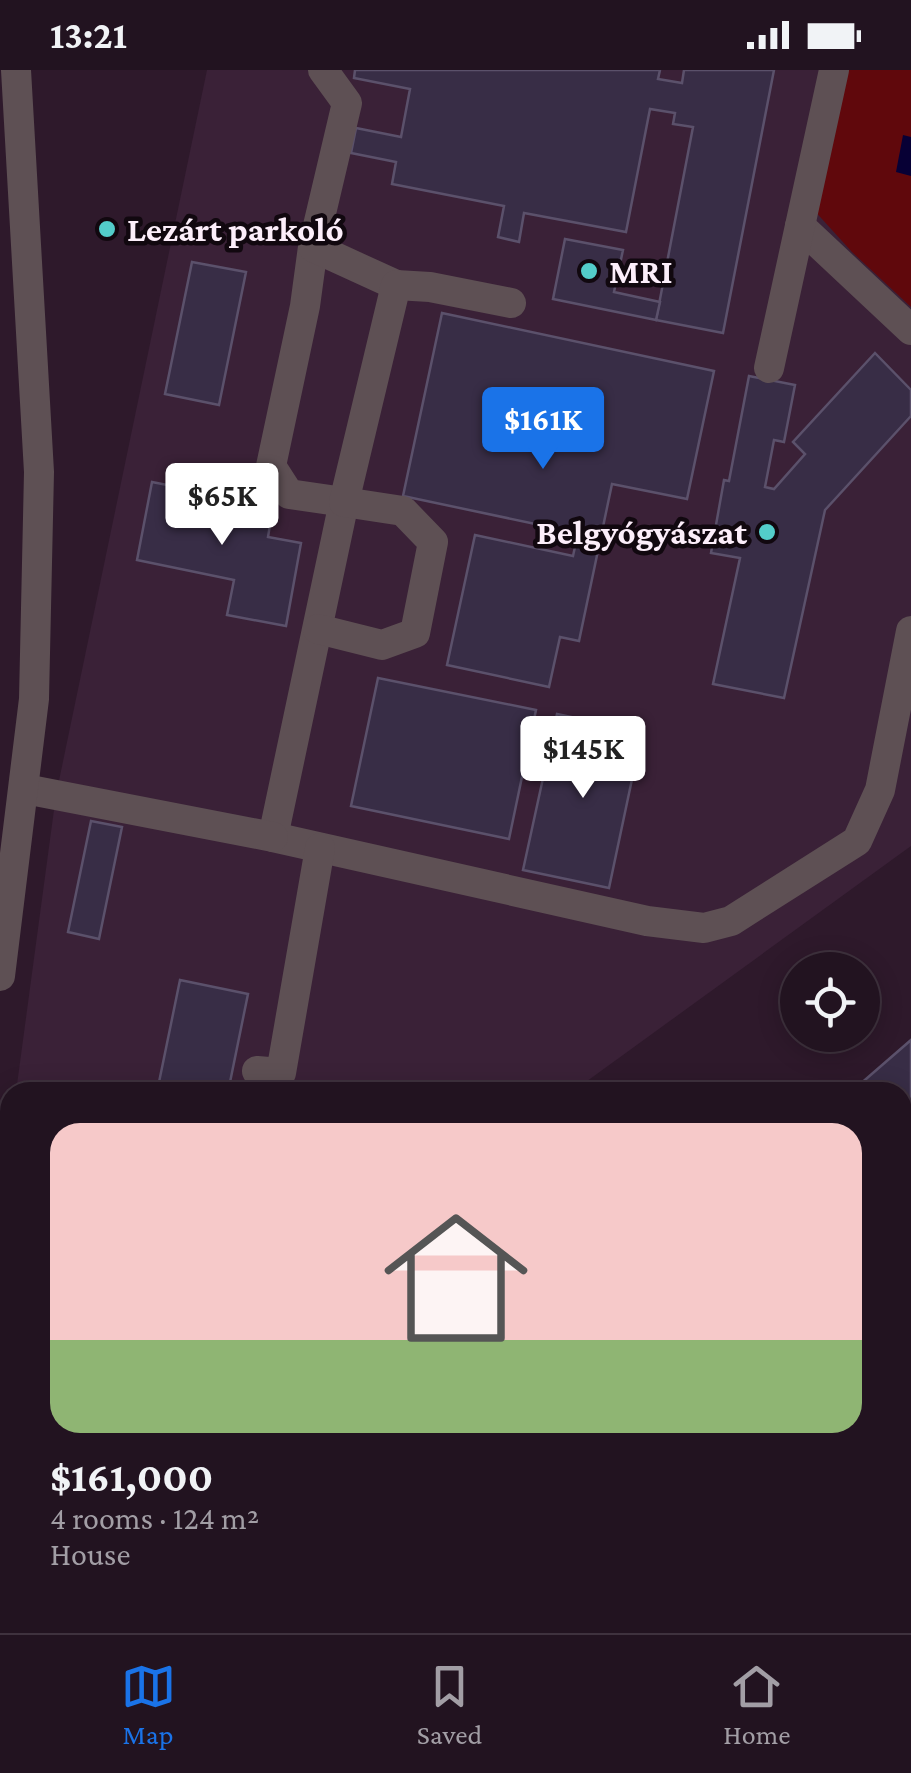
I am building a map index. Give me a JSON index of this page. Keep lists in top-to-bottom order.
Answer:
{
  "places": ["Lezárt parkoló", "MRI", "Belgyógyászat"],
  "page": {
    "status": "13:21",
    "price": ["$161K", "$65K", "$145K"],
    "list": [
      {
        "name": "$161,000",
        "note": "4 rooms · 124 m² · House"
      }
    ],
    "tabs": ["Map", "Saved", "Home"]
  }
}
